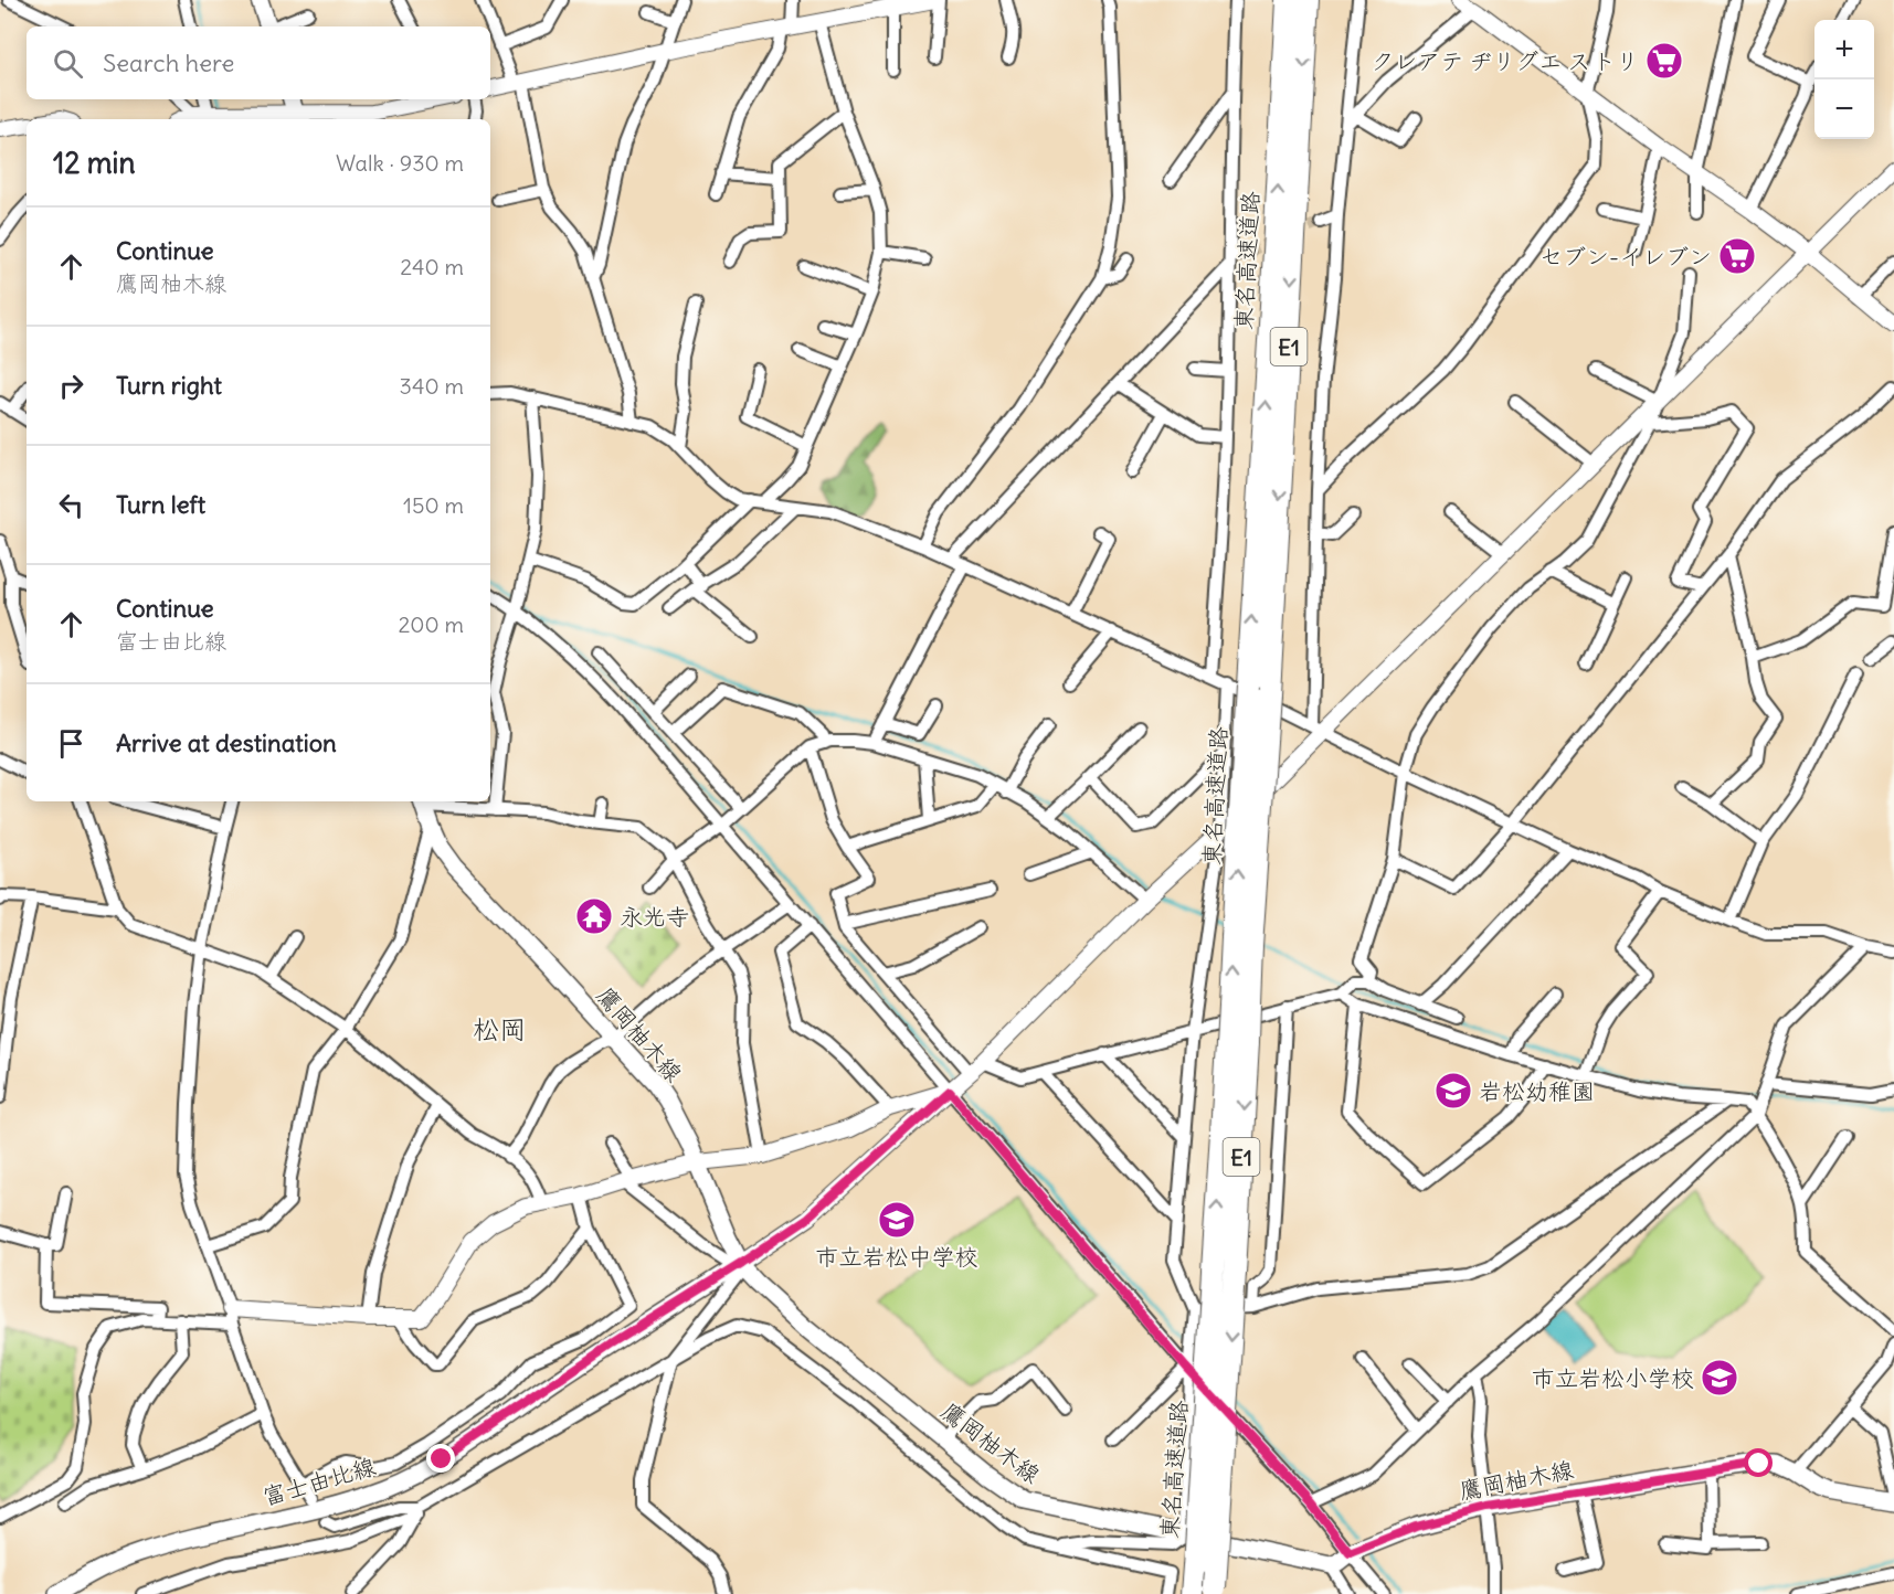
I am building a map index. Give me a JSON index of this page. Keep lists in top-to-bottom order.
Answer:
{
  "streets": {
    "highway": ["東名高速道路", "E1"],
    "main road": ["鷹岡柚木線", "富士由比線"]
  },
  "crossings": [
    ["鷹岡柚木線", "富士由比線"]
  ],
  "districts": ["松岡"],
  "places": {
    "supermarket": ["クレアテ ヂリグエ ストリ", "セブン-イレブン"],
    "temple": ["永光寺"],
    "school or university": ["岩松幼稚園", "市立岩松中学校", "市立岩松小学校"]
  },
  "page": {
    "map_buttons": ["+", "−"],
    "search": "Search here",
    "heading": ["12 min", "Walk · 930 m"],
    "list": [
      ["Continue", "鷹岡柚木線", "240 m"],
      ["Turn right", "340 m"],
      ["Turn left", "150 m"],
      ["Continue", "富士由比線", "200 m"],
      "Arrive at destination"
    ]
  }
}
